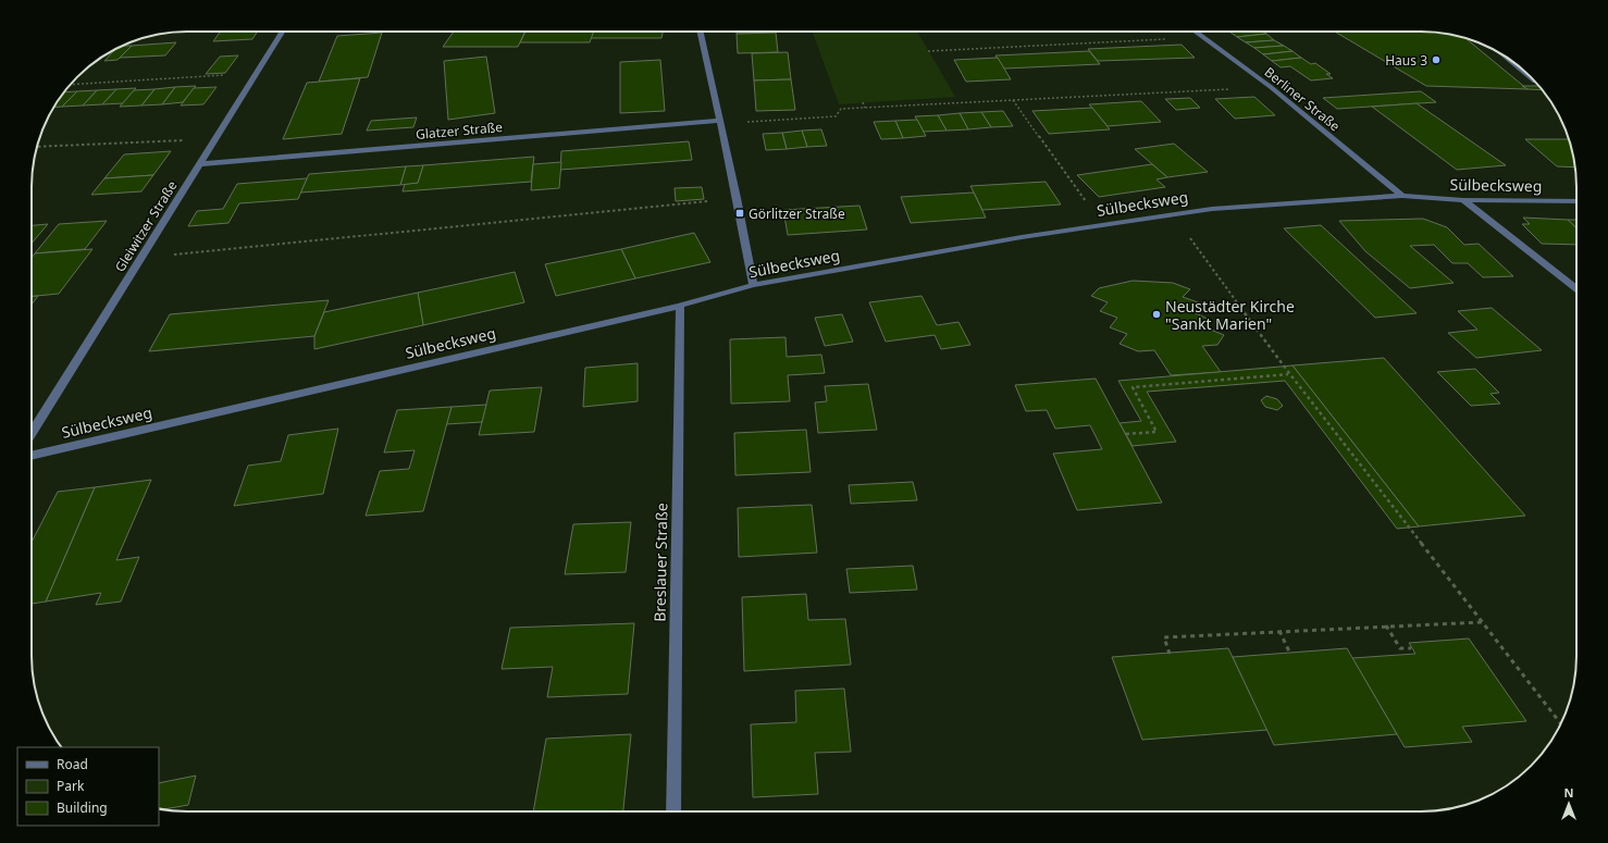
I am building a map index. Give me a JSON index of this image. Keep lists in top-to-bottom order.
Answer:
{
  "streets": {
    "street": [
      "Berliner Straße",
      "Glatzer Straße",
      "Sülbecksweg",
      "Gleiwitzer Straße",
      "Breslauer Straße"
    ]
  },
  "crossings": [
    ["Berliner Straße", "Sülbecksweg"],
    ["Glatzer Straße", "Gleiwitzer Straße"],
    ["Sülbecksweg", "Breslauer Straße"]
  ],
  "places": {
    "other": ["Haus 3", "Neustädter Kirche \"Sankt Marien\""],
    "transit": ["Görlitzer Straße"]
  },
  "legend": ["Road", "Park", "Building"],
  "north": "top"
}
